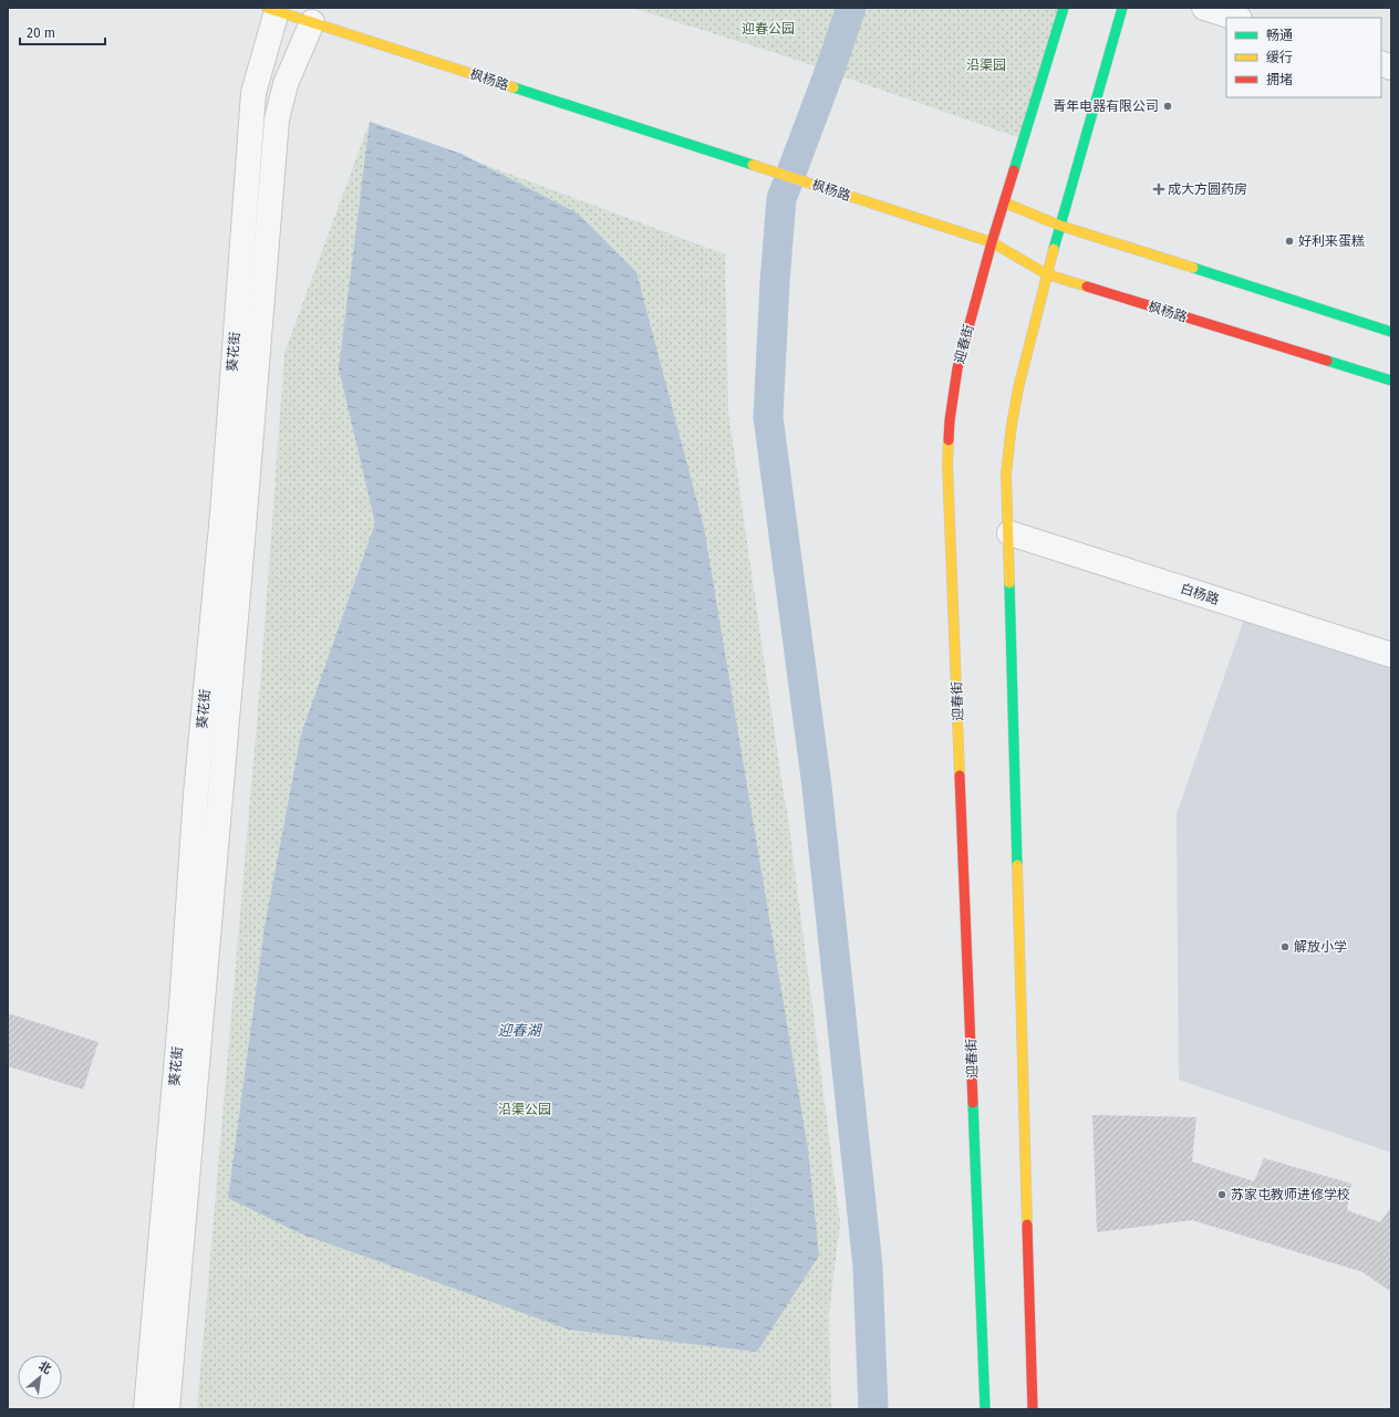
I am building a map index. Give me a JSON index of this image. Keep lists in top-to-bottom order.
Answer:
{
  "streets": {
    "street": [
      "枫杨路",
      "迎春街",
      "葵花街",
      "白杨路"
    ]
  },
  "crossings": [
    ["枫杨路", "迎春街"],
    ["枫杨路", "葵花街"]
  ],
  "water": ["迎春湖"],
  "parks": ["迎春公园", "沿渠园", "沿渠公园"],
  "places": {
    "other": [
      "青年电器有限公司",
      "好利来蛋糕",
      "解放小学",
      "苏家屯教师进修学校"
    ],
    "health": ["成大方圆药房"]
  },
  "legend": ["畅通", "缓行", "拥堵"],
  "scale_bar": "20 m",
  "north": "top right"
}
